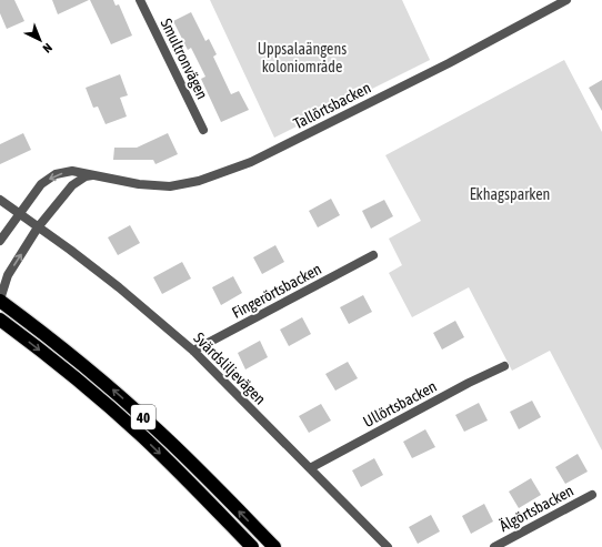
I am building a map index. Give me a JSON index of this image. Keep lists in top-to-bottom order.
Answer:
{
  "streets": {
    "highway": ["40"],
    "street": [
      "Smultronvägen",
      "Tallörtsbacken",
      "Fingerörtsbacken",
      "Svärdsliljevägen",
      "Ullörtsbacken",
      "Älgörtsbacken"
    ]
  },
  "crossings": [
    ["Tallörtsbacken", "Svärdsliljevägen"],
    ["Tallörtsbacken", "40"],
    ["Fingerörtsbacken", "Svärdsliljevägen"],
    ["Svärdsliljevägen", "Ullörtsbacken"]
  ],
  "parks": ["Uppsalaängens koloniområde", "Ekhagsparken"],
  "north": "bottom right"
}
